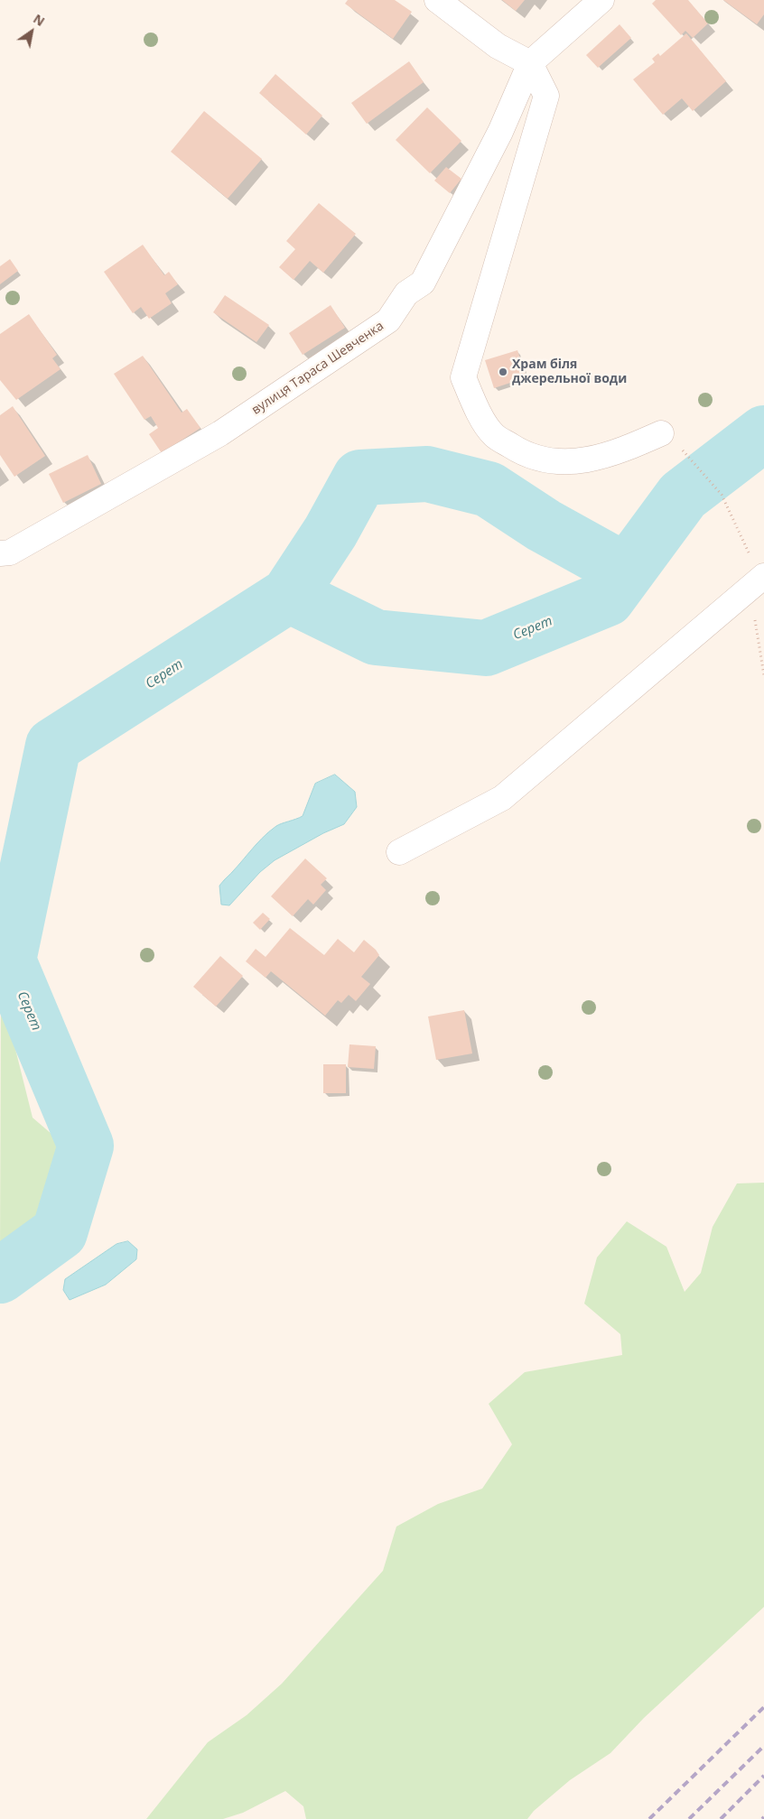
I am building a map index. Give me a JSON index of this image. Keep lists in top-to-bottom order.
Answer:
{
  "streets": {
    "street": ["вулиця Тараса Шевченка"]
  },
  "water": ["Серет"],
  "places": ["Храм біля джерельної води"],
  "north": "top right"
}
